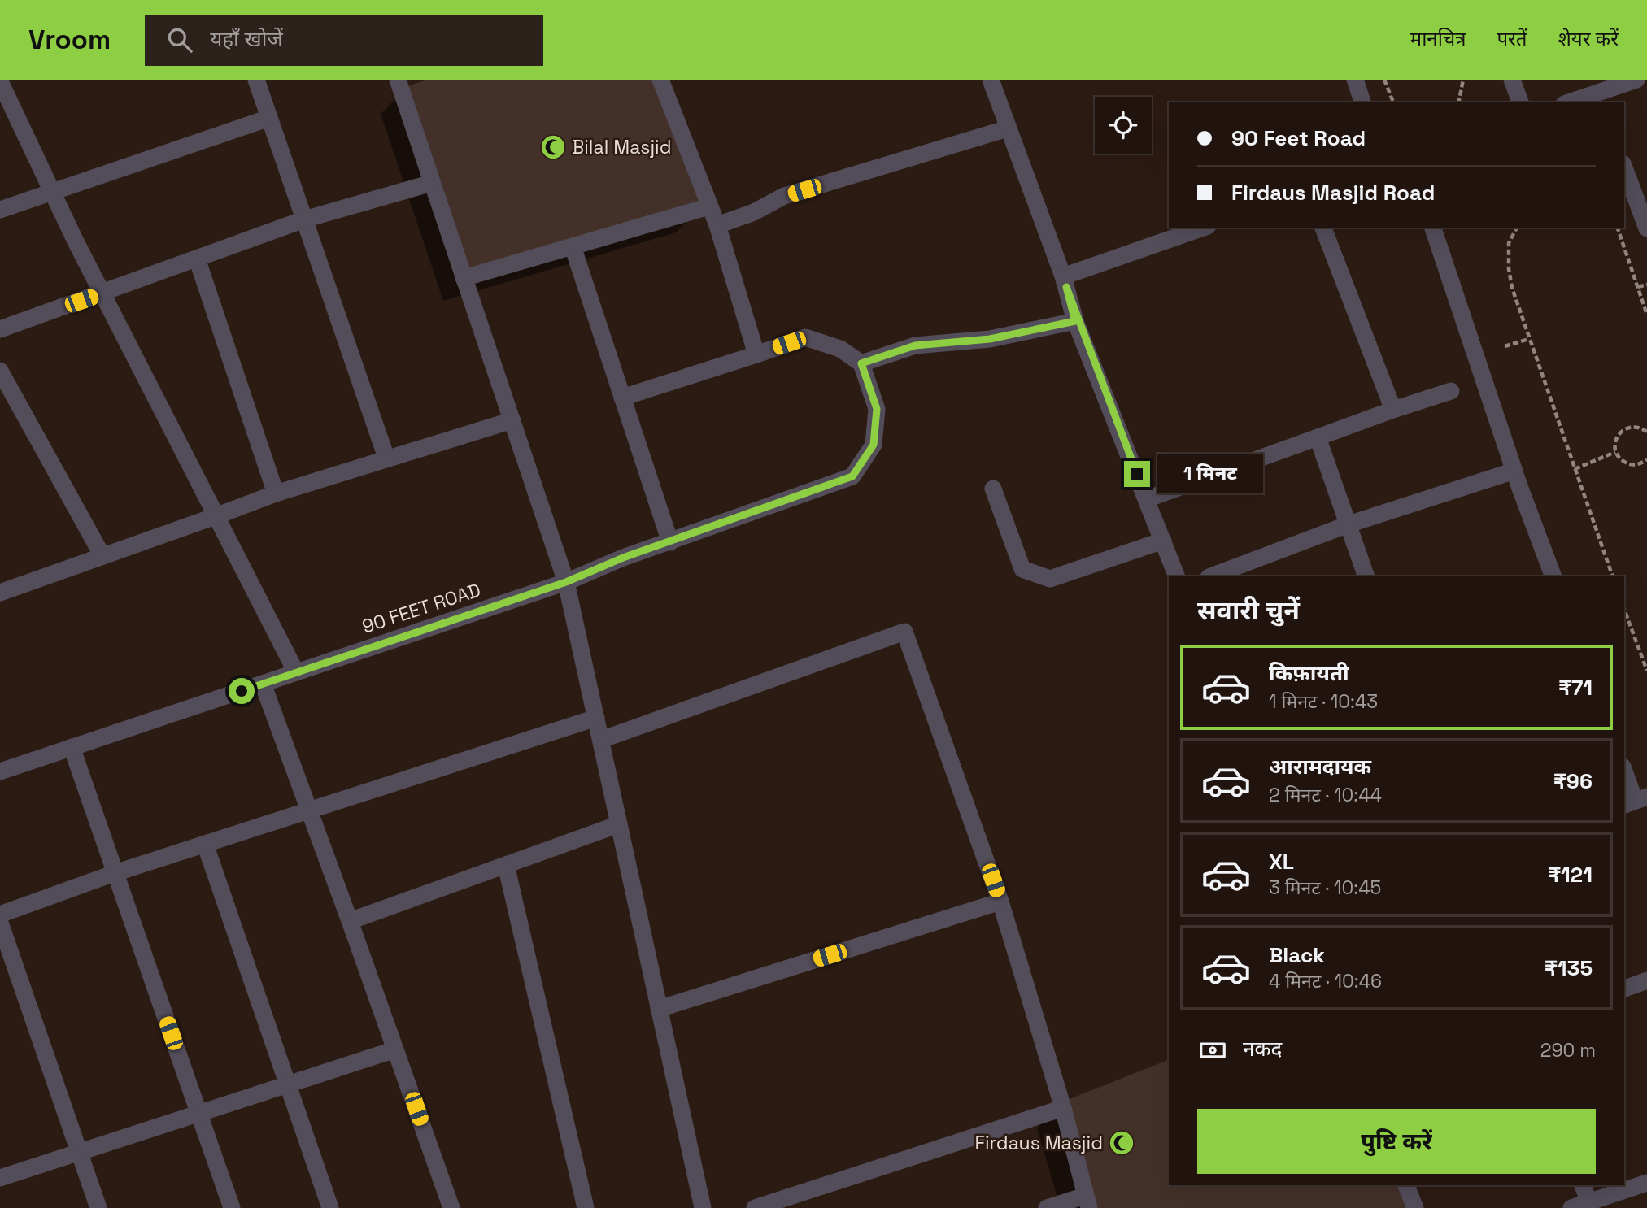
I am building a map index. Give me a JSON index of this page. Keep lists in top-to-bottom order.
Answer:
{
  "streets": {
    "street": ["90 FEET ROAD"]
  },
  "places": {
    "mosque": ["Bilal Masjid", "Firdaus Masjid"]
  },
  "page": {
    "header": "Vroom",
    "search": "यहाँ खोजें",
    "nav": ["मानचित्र", "परतें", "शेयर करें"],
    "banner": ["90 Feet Road", "Firdaus Masjid Road"],
    "bubble": "1 मिनट",
    "heading": "सवारी चुनें",
    "list": [
      {
        "name": "किफ़ायती",
        "note": "1 मिनट · 10:43",
        "value": "₹71"
      },
      {
        "name": "आरामदायक",
        "note": "2 मिनट · 10:44",
        "value": "₹96"
      },
      {
        "name": "XL",
        "note": "3 मिनट · 10:45",
        "value": "₹121"
      },
      {
        "name": "Black",
        "note": "4 मिनट · 10:46",
        "value": "₹135"
      }
    ],
    "pay": ["नकद", "290 m"],
    "buttons": "पुष्टि करें"
  }
}
